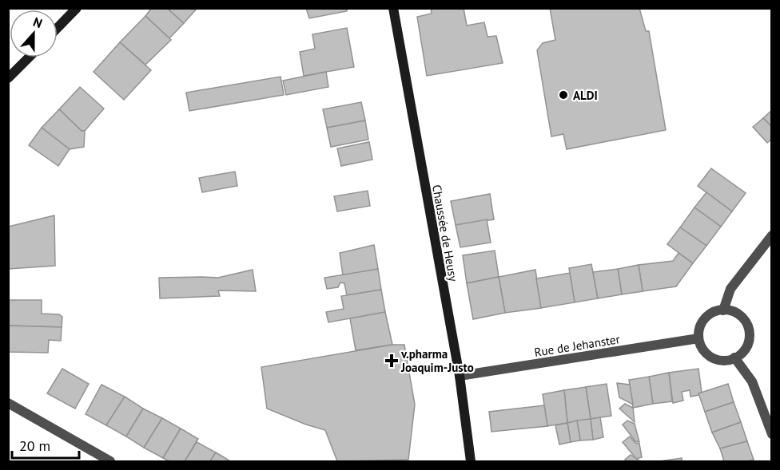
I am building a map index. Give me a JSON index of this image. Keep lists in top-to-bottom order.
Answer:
{
  "streets": {
    "main road": ["Chaussée de Heusy"],
    "street": ["Rue de Jehanster"]
  },
  "crossings": [
    ["Chaussée de Heusy", "Rue de Jehanster"]
  ],
  "places": {
    "other": ["ALDI"],
    "health": ["v.pharma Joaquim-Justo"]
  },
  "scale_bar": "20 m",
  "north": "top"
}
